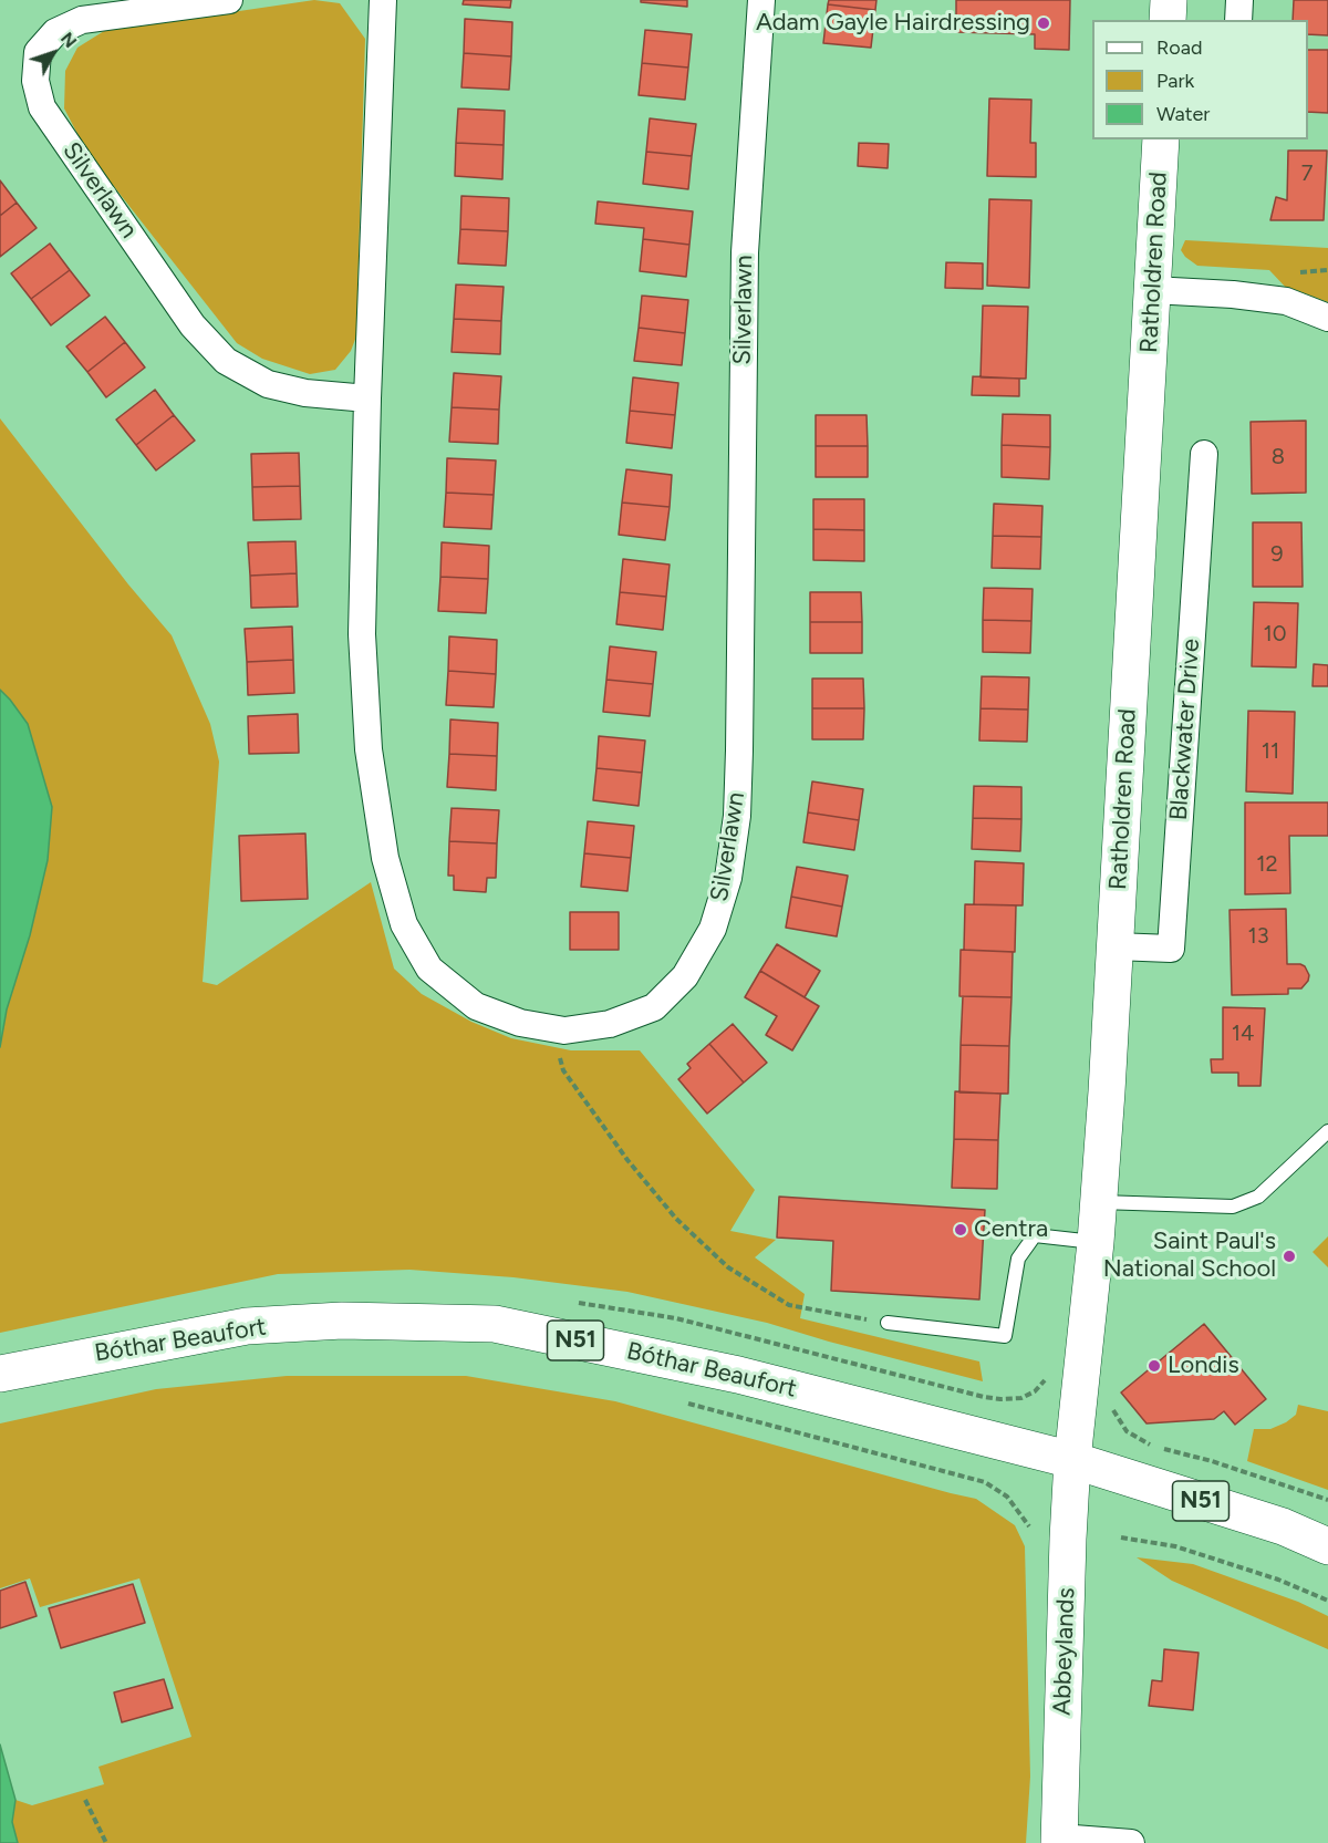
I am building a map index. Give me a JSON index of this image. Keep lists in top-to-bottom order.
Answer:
{
  "streets": {
    "street": [
      "Silverlawn",
      "Ratholdren Road",
      "Blackwater Drive",
      "Bóthar Beaufort",
      "N51",
      "Abbeylands"
    ]
  },
  "crossings": [
    ["Ratholdren Road", "Blackwater Drive"],
    ["Ratholdren Road", "Bóthar Beaufort"],
    ["Ratholdren Road", "Abbeylands"],
    ["Bóthar Beaufort", "Abbeylands"]
  ],
  "places": [
    "Adam Gayle Hairdressing",
    "Centra",
    "Saint Paul's National School",
    "Londis"
  ],
  "house_numbers": [
    "7",
    "8",
    "9",
    "10",
    "11",
    "12",
    "13",
    "14"
  ],
  "legend": ["Road", "Park", "Water"],
  "north": "top right"
}
